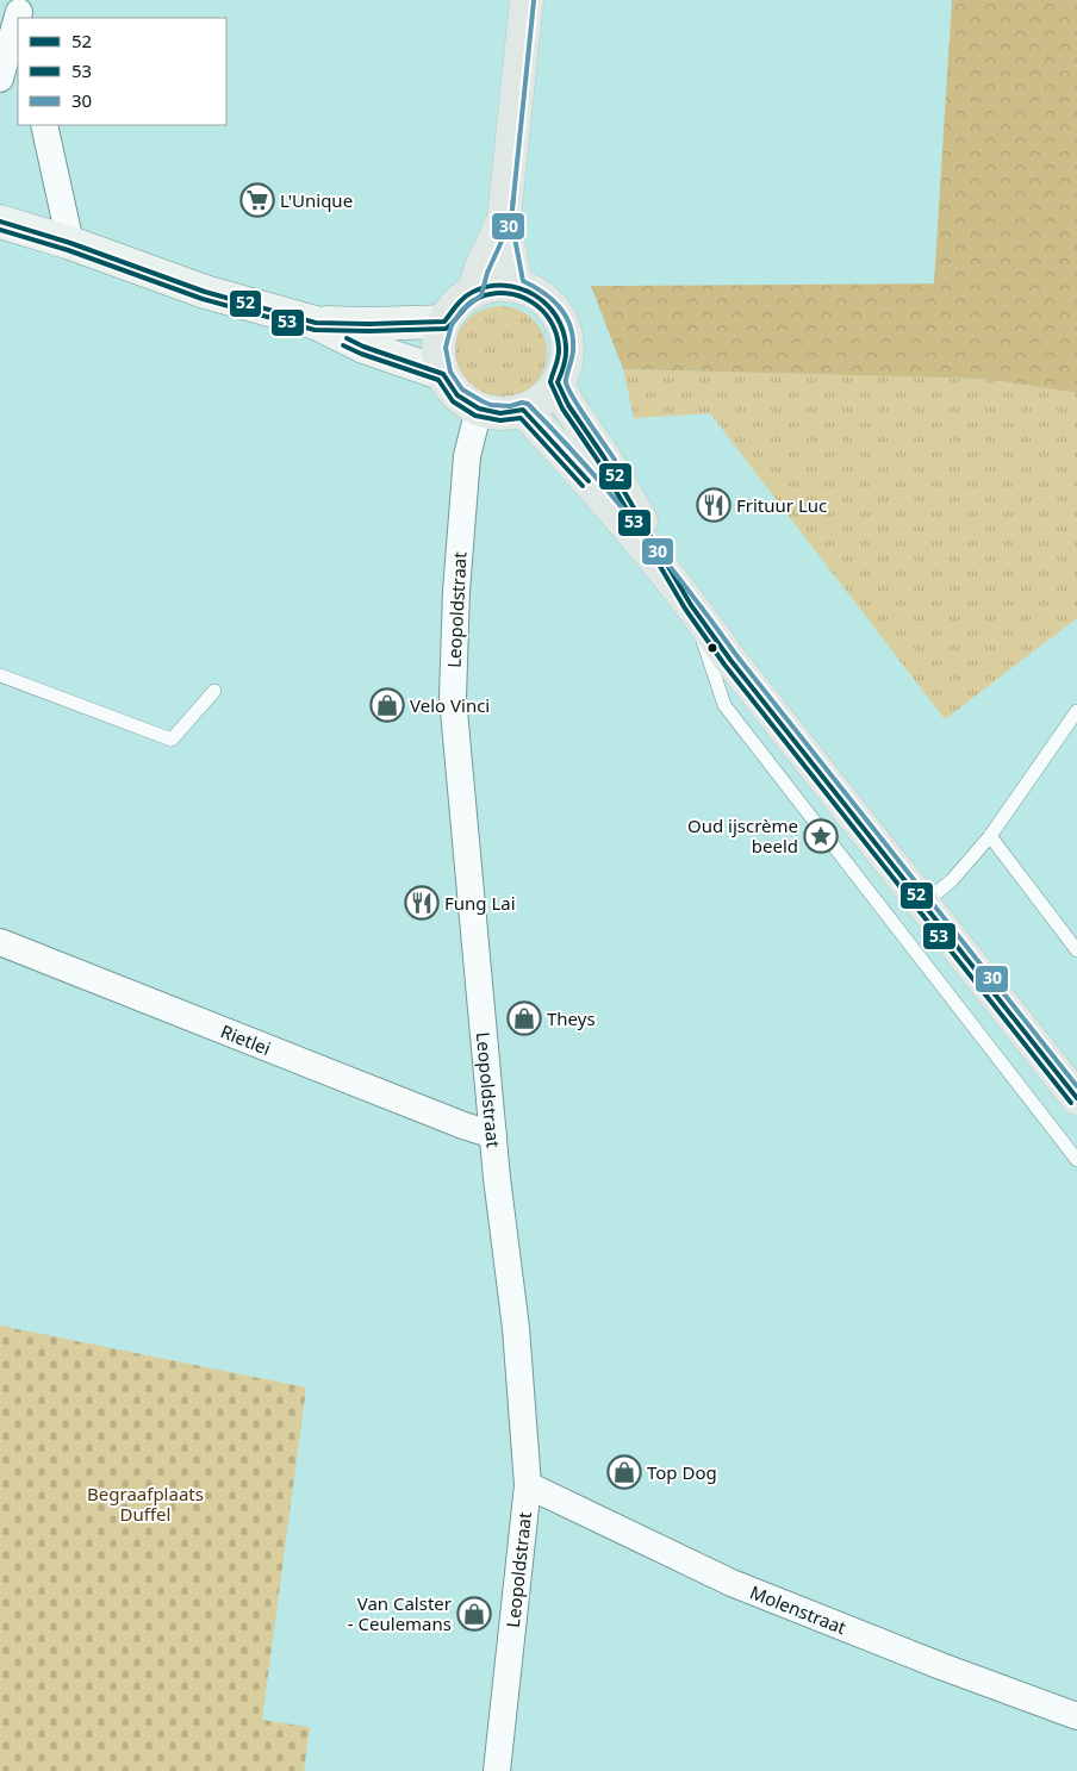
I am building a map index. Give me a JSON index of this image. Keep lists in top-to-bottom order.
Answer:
{
  "streets": {
    "street": ["Leopoldstraat", "Rietlei", "Molenstraat"]
  },
  "crossings": [
    ["Leopoldstraat", "Rietlei"],
    ["Leopoldstraat", "Molenstraat"]
  ],
  "parks": ["Begraafplaats Duffel"],
  "places": {
    "supermarket": ["L'Unique"],
    "restaurant": ["Frituur Luc", "Fung Lai"],
    "shop": [
      "Velo Vinci",
      "Theys",
      "Top Dog",
      "Van Calster - Ceulemans"
    ],
    "place": ["Oud ijscrème beeld"]
  },
  "lines": ["transit line 30", "transit line 52", "transit line 53"],
  "legend": ["52", "53", "30"]
}
